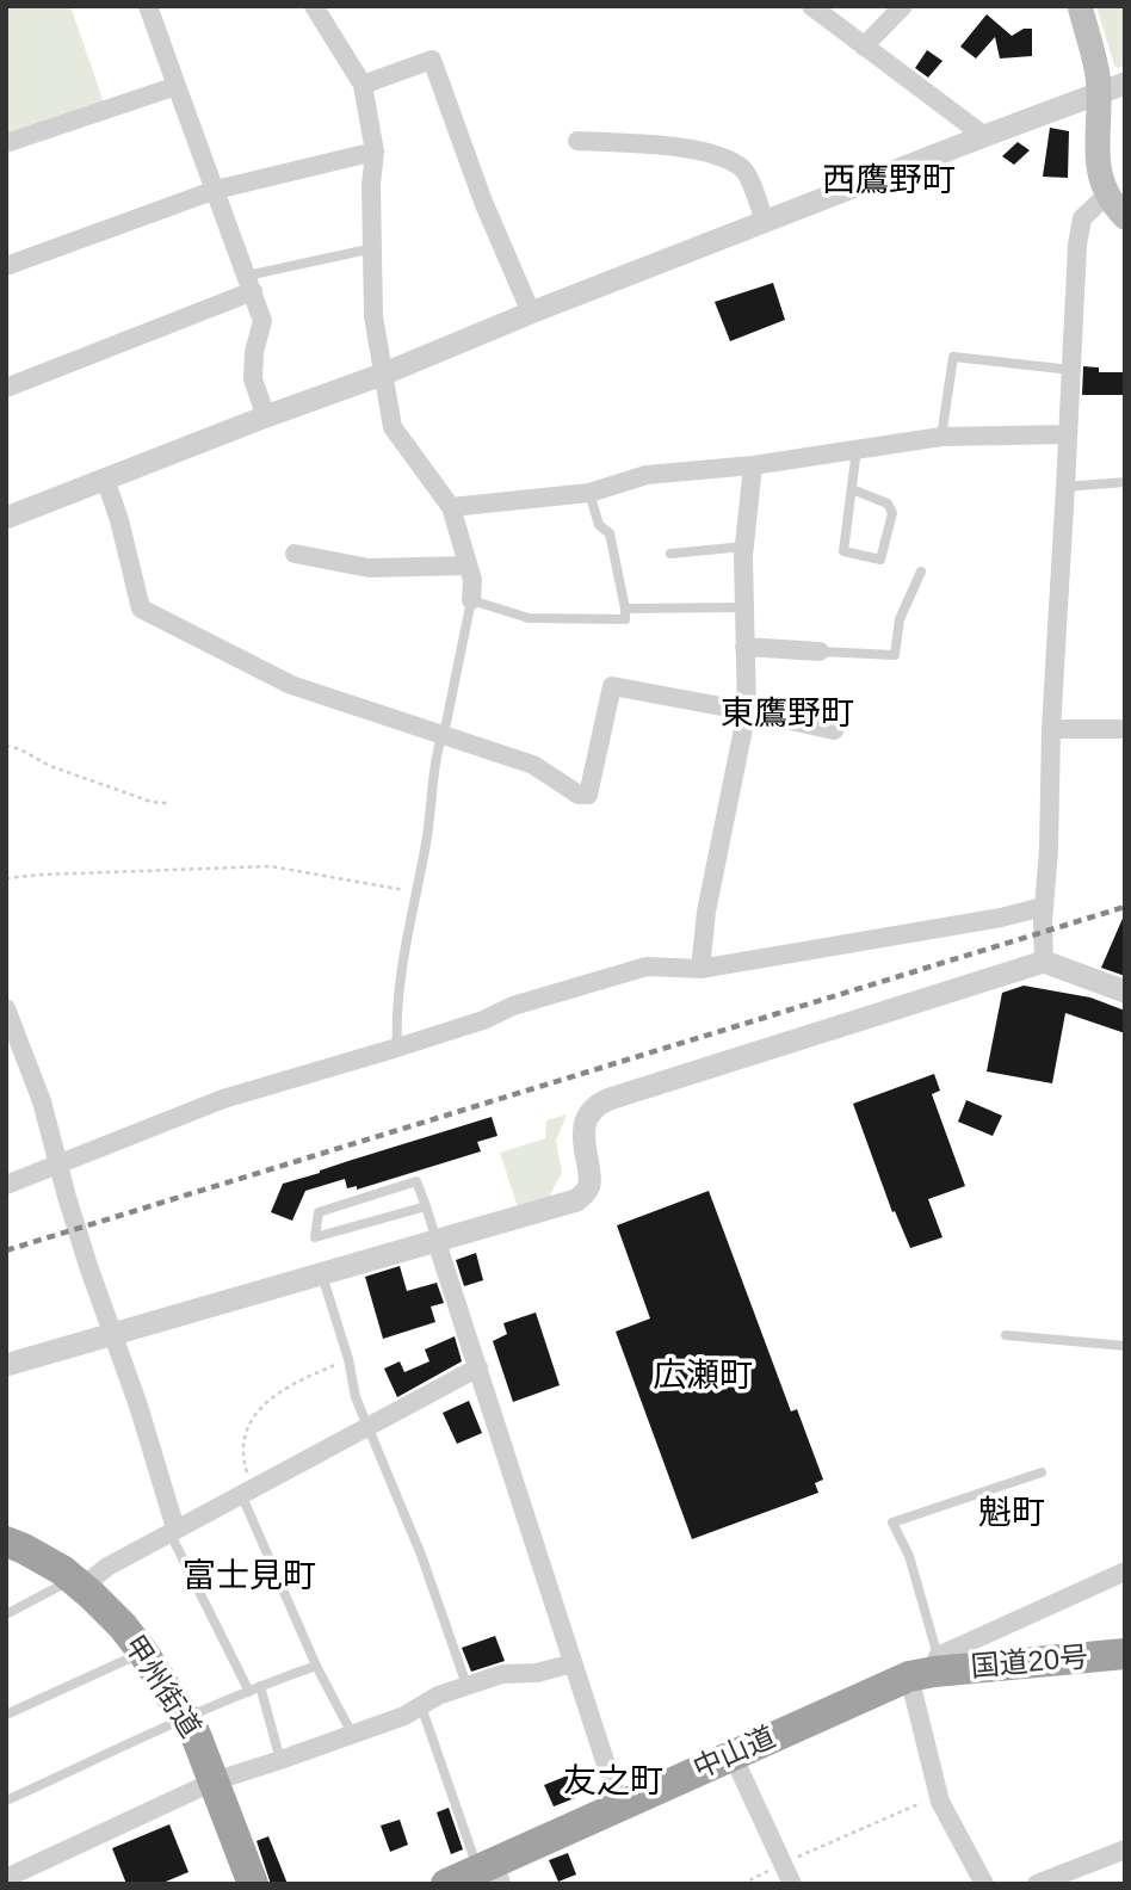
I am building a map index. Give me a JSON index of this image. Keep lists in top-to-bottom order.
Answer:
{
  "streets": {
    "highway": ["国道20号", "甲州街道", "中山道"]
  },
  "crossings": [
    ["国道20号", "中山道"]
  ],
  "districts": [
    "西鷹野町",
    "東鷹野町",
    "広瀬町",
    "魁町",
    "富士見町",
    "友之町"
  ]
}
